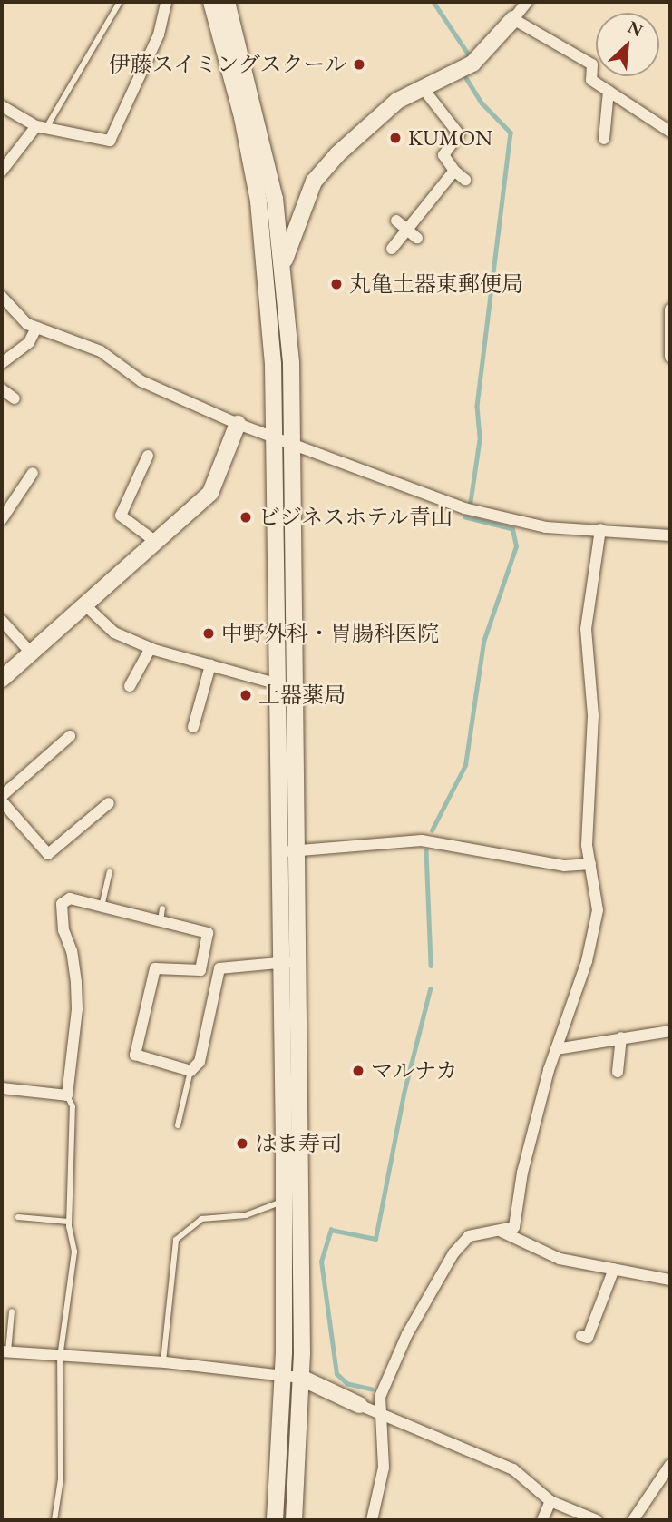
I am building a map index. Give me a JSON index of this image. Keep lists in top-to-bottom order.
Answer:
{
  "places": [
    "伊藤スイミングスクール",
    "KUMON",
    "丸亀土器東郵便局",
    "ビジネスホテル青山",
    "中野外科・胃腸科医院",
    "土器薬局",
    "マルナカ",
    "はま寿司"
  ],
  "north": "top right"
}
